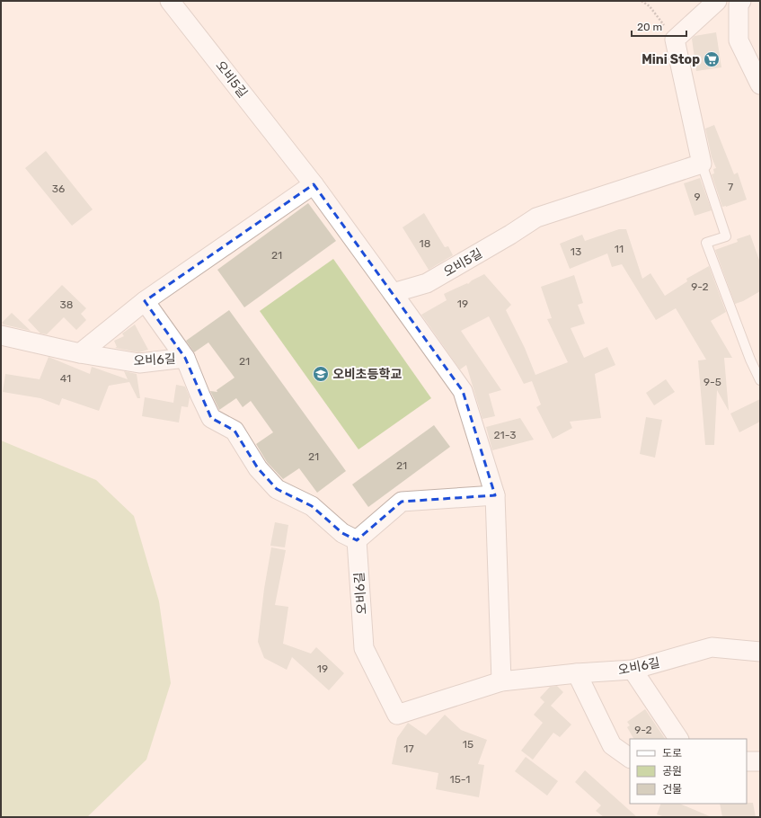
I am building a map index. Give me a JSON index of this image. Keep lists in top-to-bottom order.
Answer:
{
  "streets": {
    "street": ["오비5길", "오비6길"]
  },
  "places": {
    "supermarket": ["Mini Stop"],
    "school or university": ["오비초등학교"]
  },
  "house_numbers": [
    "7",
    "36",
    "9",
    "18",
    "11",
    "13",
    "21",
    "9-2",
    "19",
    "38",
    "21",
    "41",
    "9-5",
    "21-3",
    "21",
    "21",
    "19",
    "9-2",
    "15",
    "17",
    "15-1"
  ],
  "legend": ["도로", "공원", "건물"],
  "scale_bar": "20 m"
}
